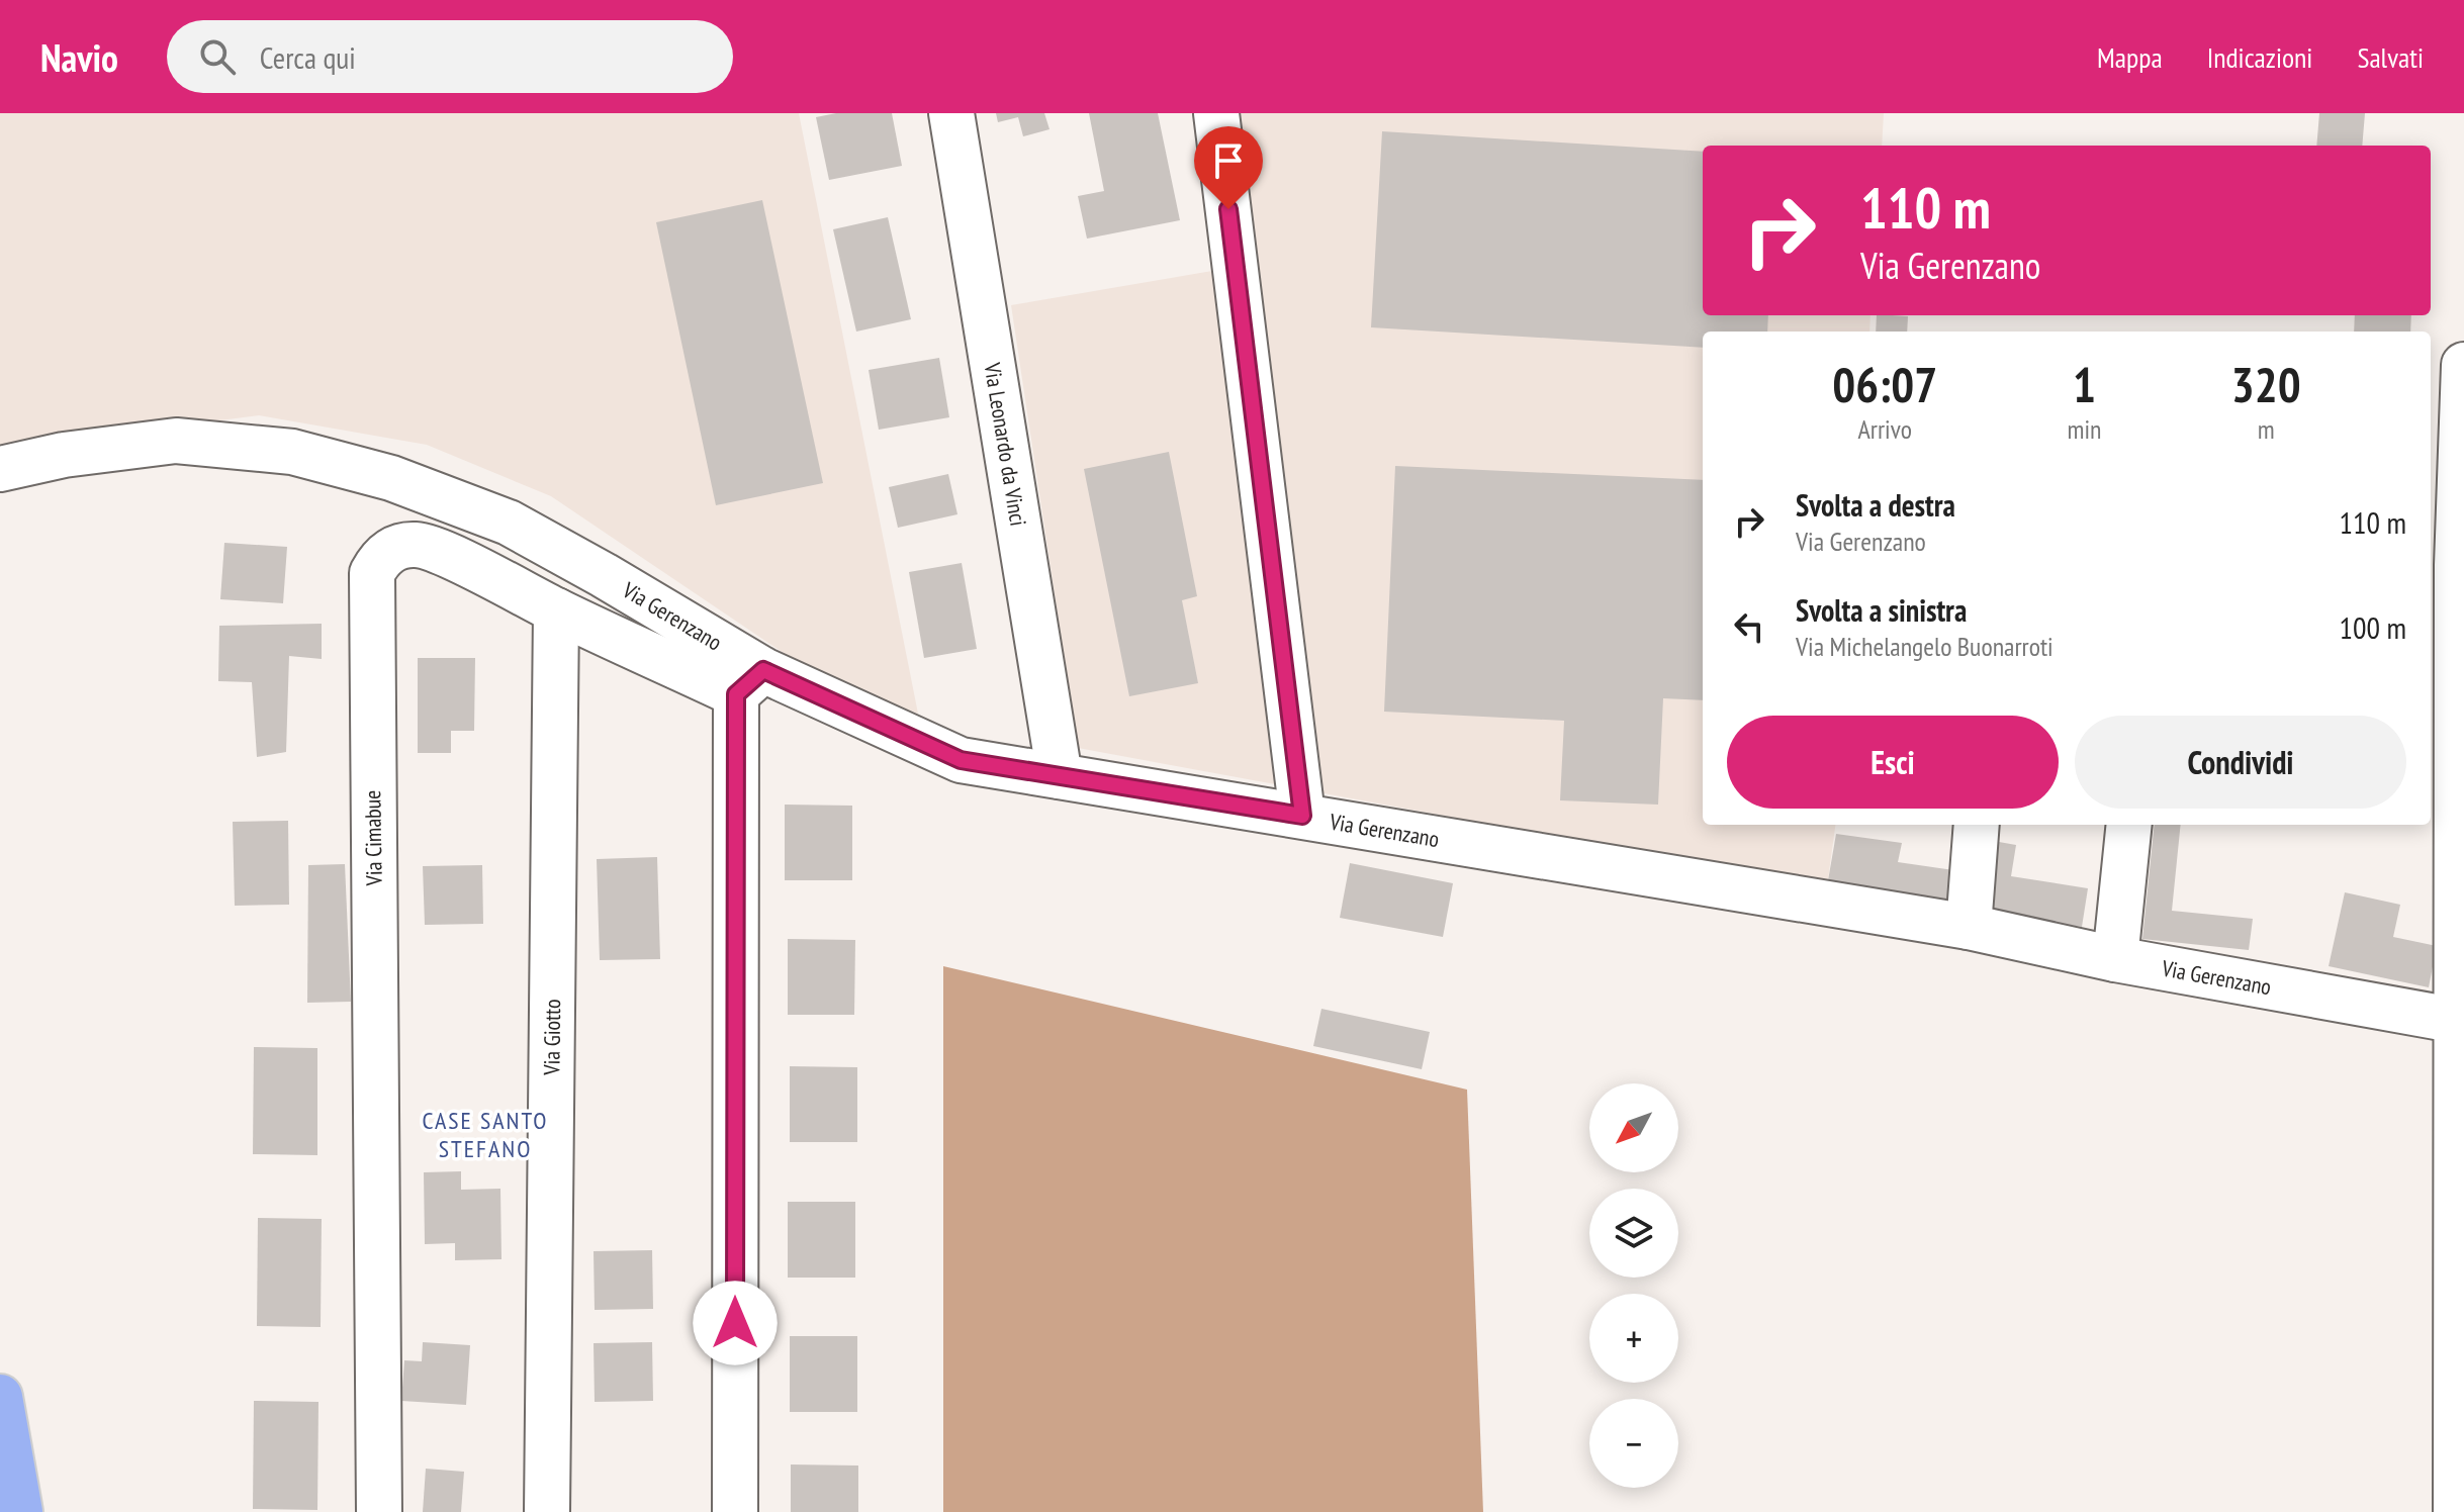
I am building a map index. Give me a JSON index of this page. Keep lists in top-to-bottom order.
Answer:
{
  "streets": {
    "street": [
      "Via Leonardo da Vinci",
      "Via Gerenzano",
      "Via Cimabue",
      "Via Giotto"
    ]
  },
  "crossings": [
    ["Via Leonardo da Vinci", "Via Gerenzano"],
    ["Via Gerenzano", "Via Cimabue"],
    ["Via Cimabue", "Via Giotto"]
  ],
  "districts": ["CASE SANTO STEFANO"],
  "north": "bottom left",
  "page": {
    "header": "Navio",
    "search": "Cerca qui",
    "nav": ["Mappa", "Indicazioni", "Salvati"],
    "turn": ["110 m", "Via Gerenzano"],
    "eta": [
      "06:07",
      "Arrivo",
      "1",
      "min",
      "320",
      "m"
    ],
    "list": [
      {
        "name": "Svolta a destra",
        "note": "Via Gerenzano",
        "value": "110 m"
      },
      {
        "name": "Svolta a sinistra",
        "note": "Via Michelangelo Buonarroti",
        "value": "100 m"
      }
    ],
    "buttons": ["Esci", "Condividi"],
    "map_buttons": ["+", "−"]
  }
}
